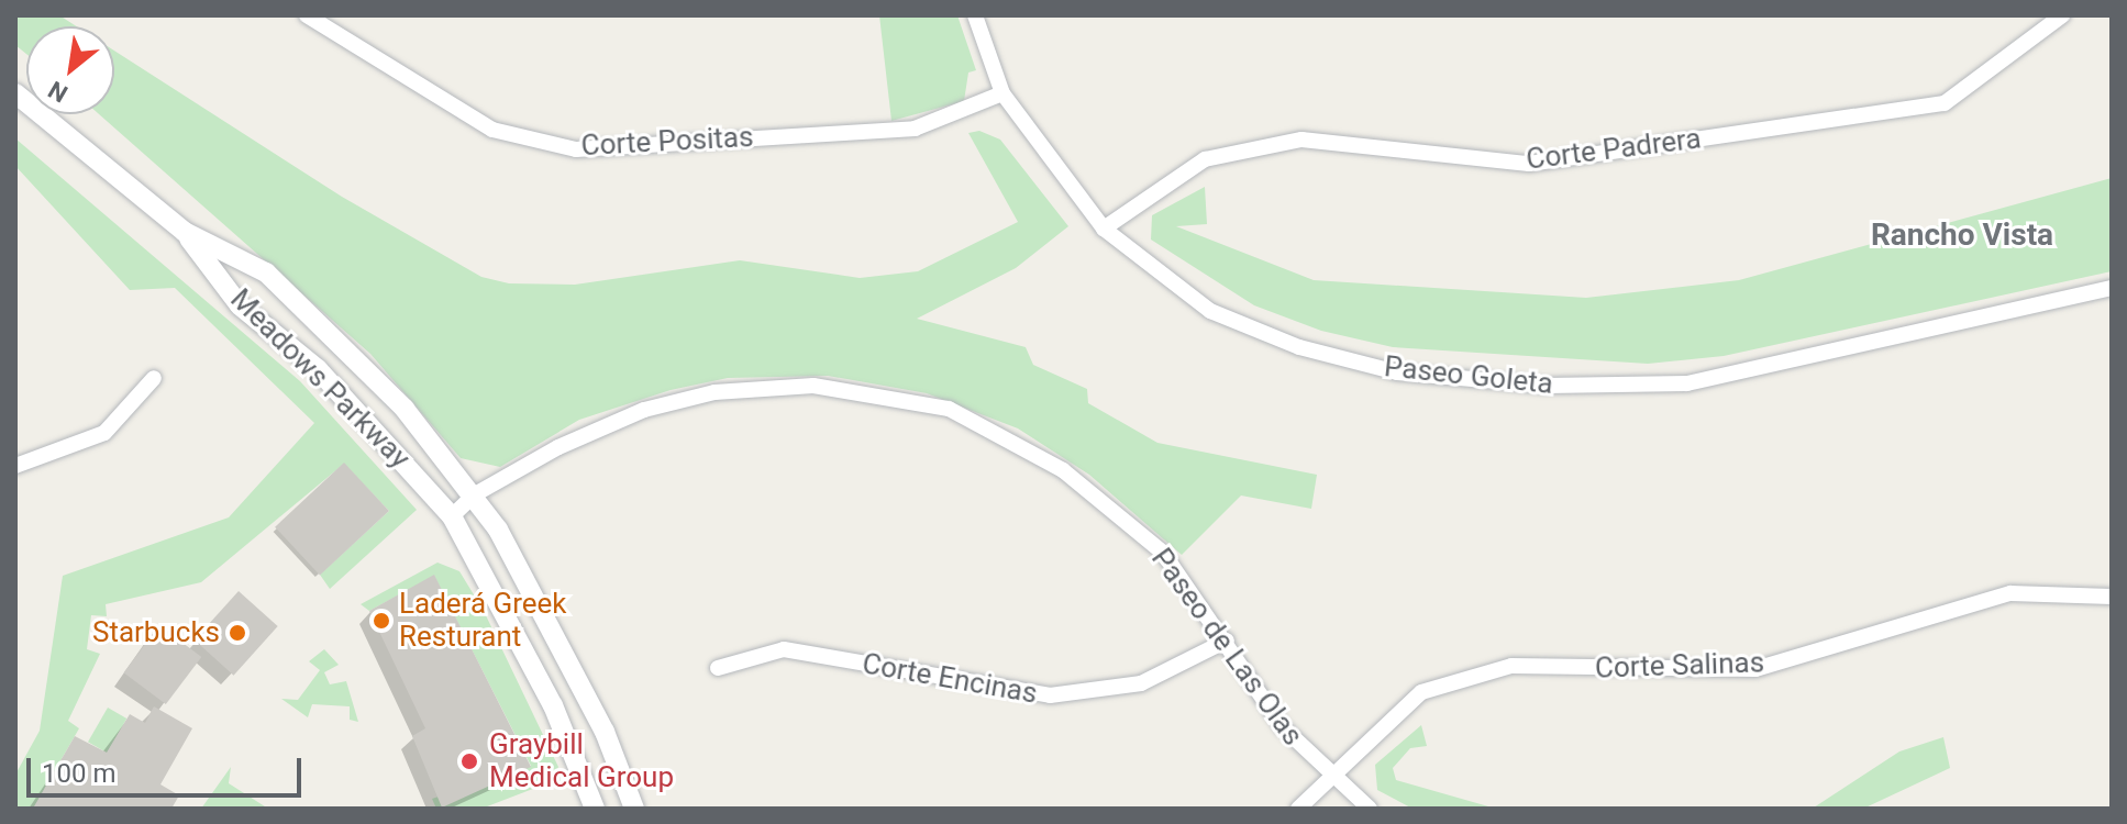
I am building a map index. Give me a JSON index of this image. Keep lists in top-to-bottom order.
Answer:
{
  "streets": {
    "main road": ["Meadows Parkway"],
    "street": [
      "Corte Positas",
      "Corte Padrera",
      "Paseo Goleta",
      "Paseo de Las Olas",
      "Corte Salinas",
      "Corte Encinas"
    ]
  },
  "crossings": [
    ["Corte Positas", "Paseo Goleta"],
    ["Corte Padrera", "Paseo Goleta"],
    ["Meadows Parkway", "Paseo de Las Olas"],
    ["Paseo de Las Olas", "Corte Salinas"],
    ["Paseo de Las Olas", "Corte Encinas"]
  ],
  "districts": ["Rancho Vista"],
  "places": ["Laderá Greek Resturant", "Starbucks", "Graybill Medical Group"],
  "scale_bar": "100 m",
  "north": "bottom left"
}
